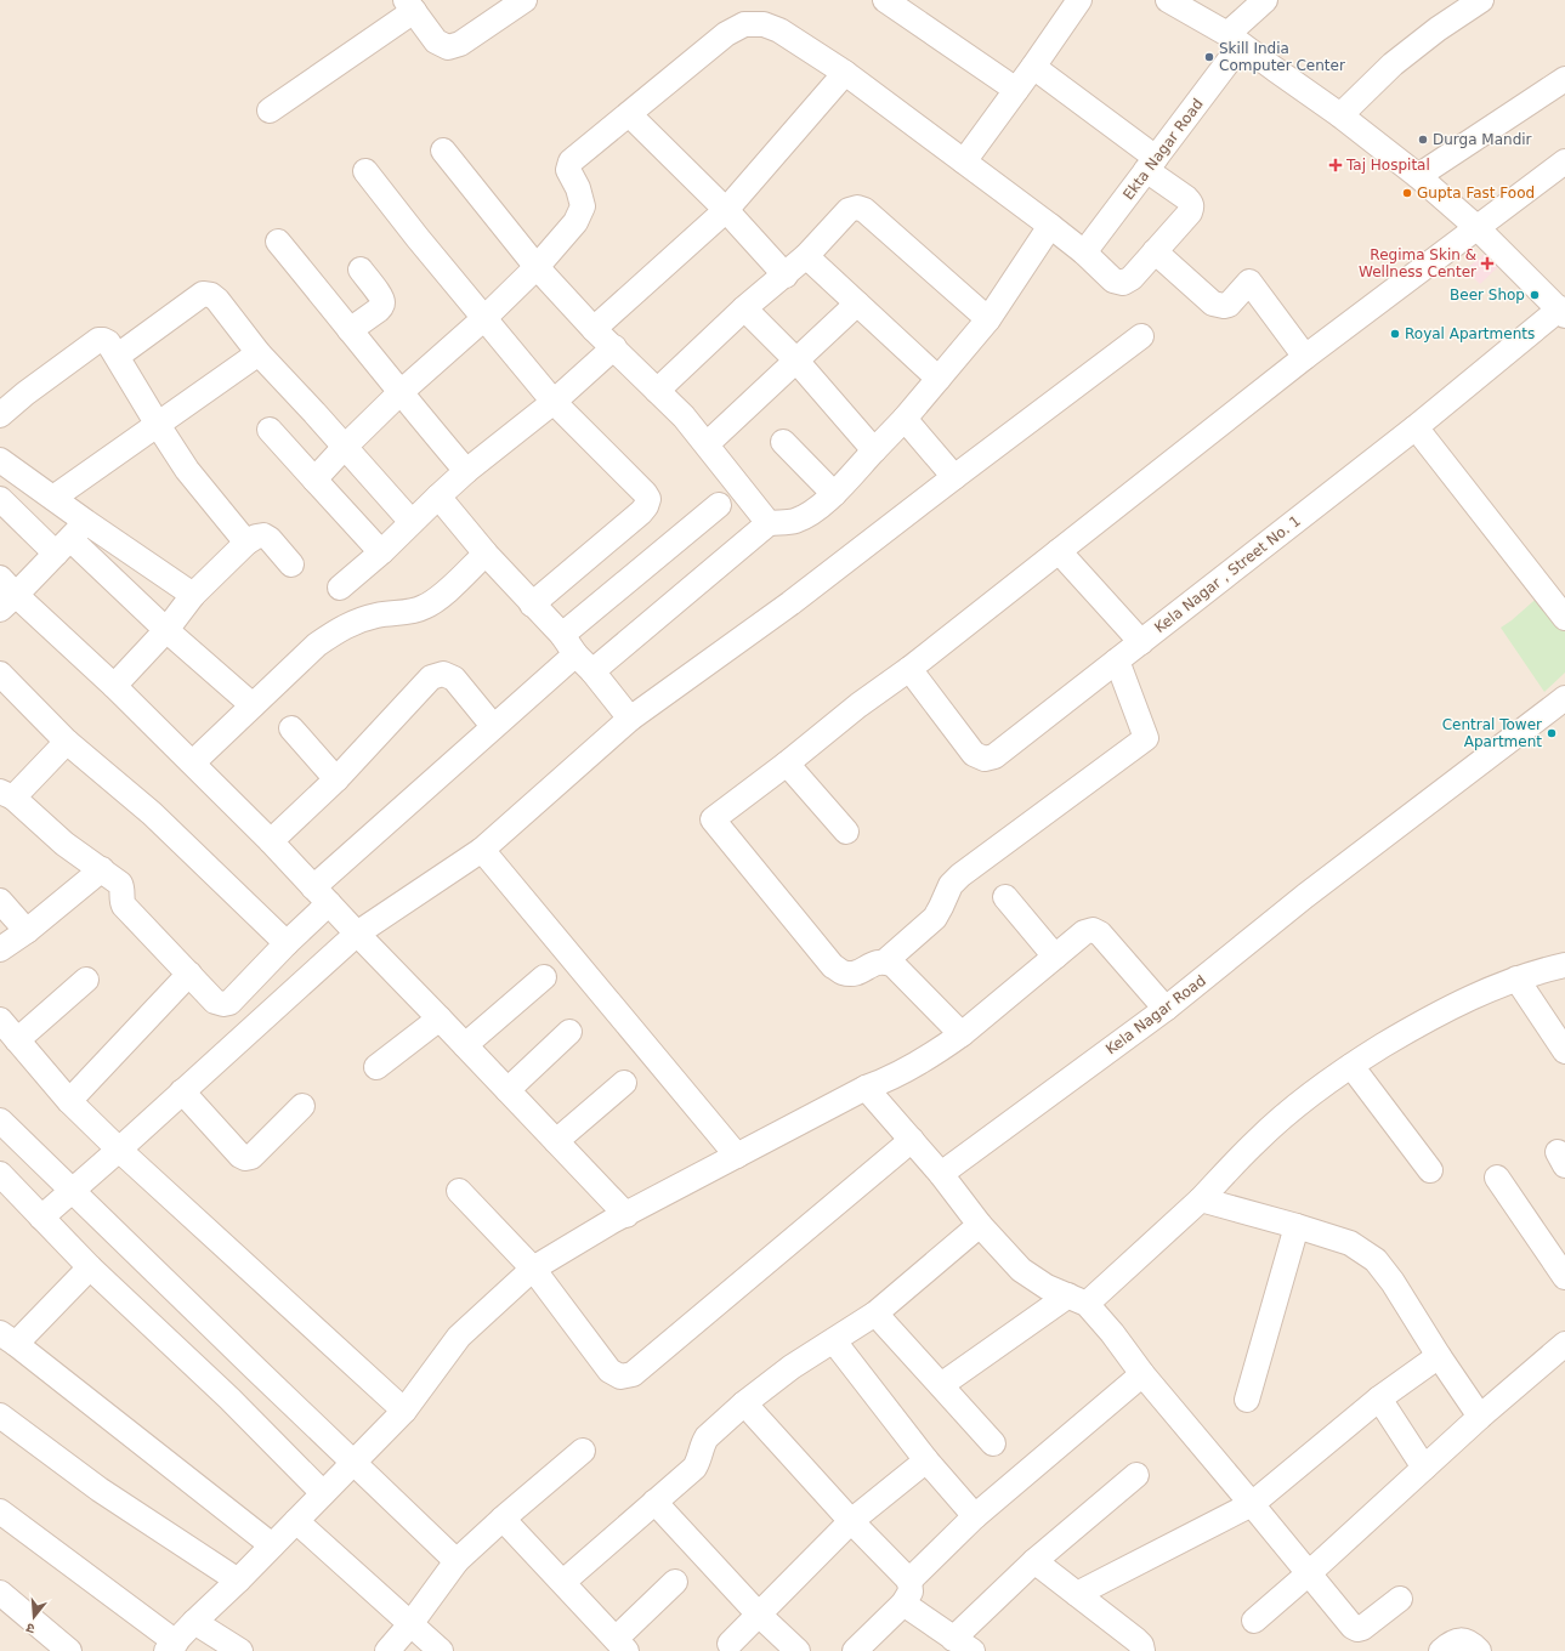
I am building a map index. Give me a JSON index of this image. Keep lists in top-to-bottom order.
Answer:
{
  "streets": {
    "street": ["Ekta Nagar Road", "Kela Nagar , Street No. 1", "Kela Nagar Road"]
  },
  "places": {
    "other": [
      "Skill India Computer Center",
      "Durga Mandir",
      "Gupta Fast Food",
      "Beer Shop",
      "Royal Apartments",
      "Central Tower Apartment"
    ],
    "health": ["Taj Hospital", "Regima Skin & Wellness Center"]
  },
  "north": "bottom"
}
